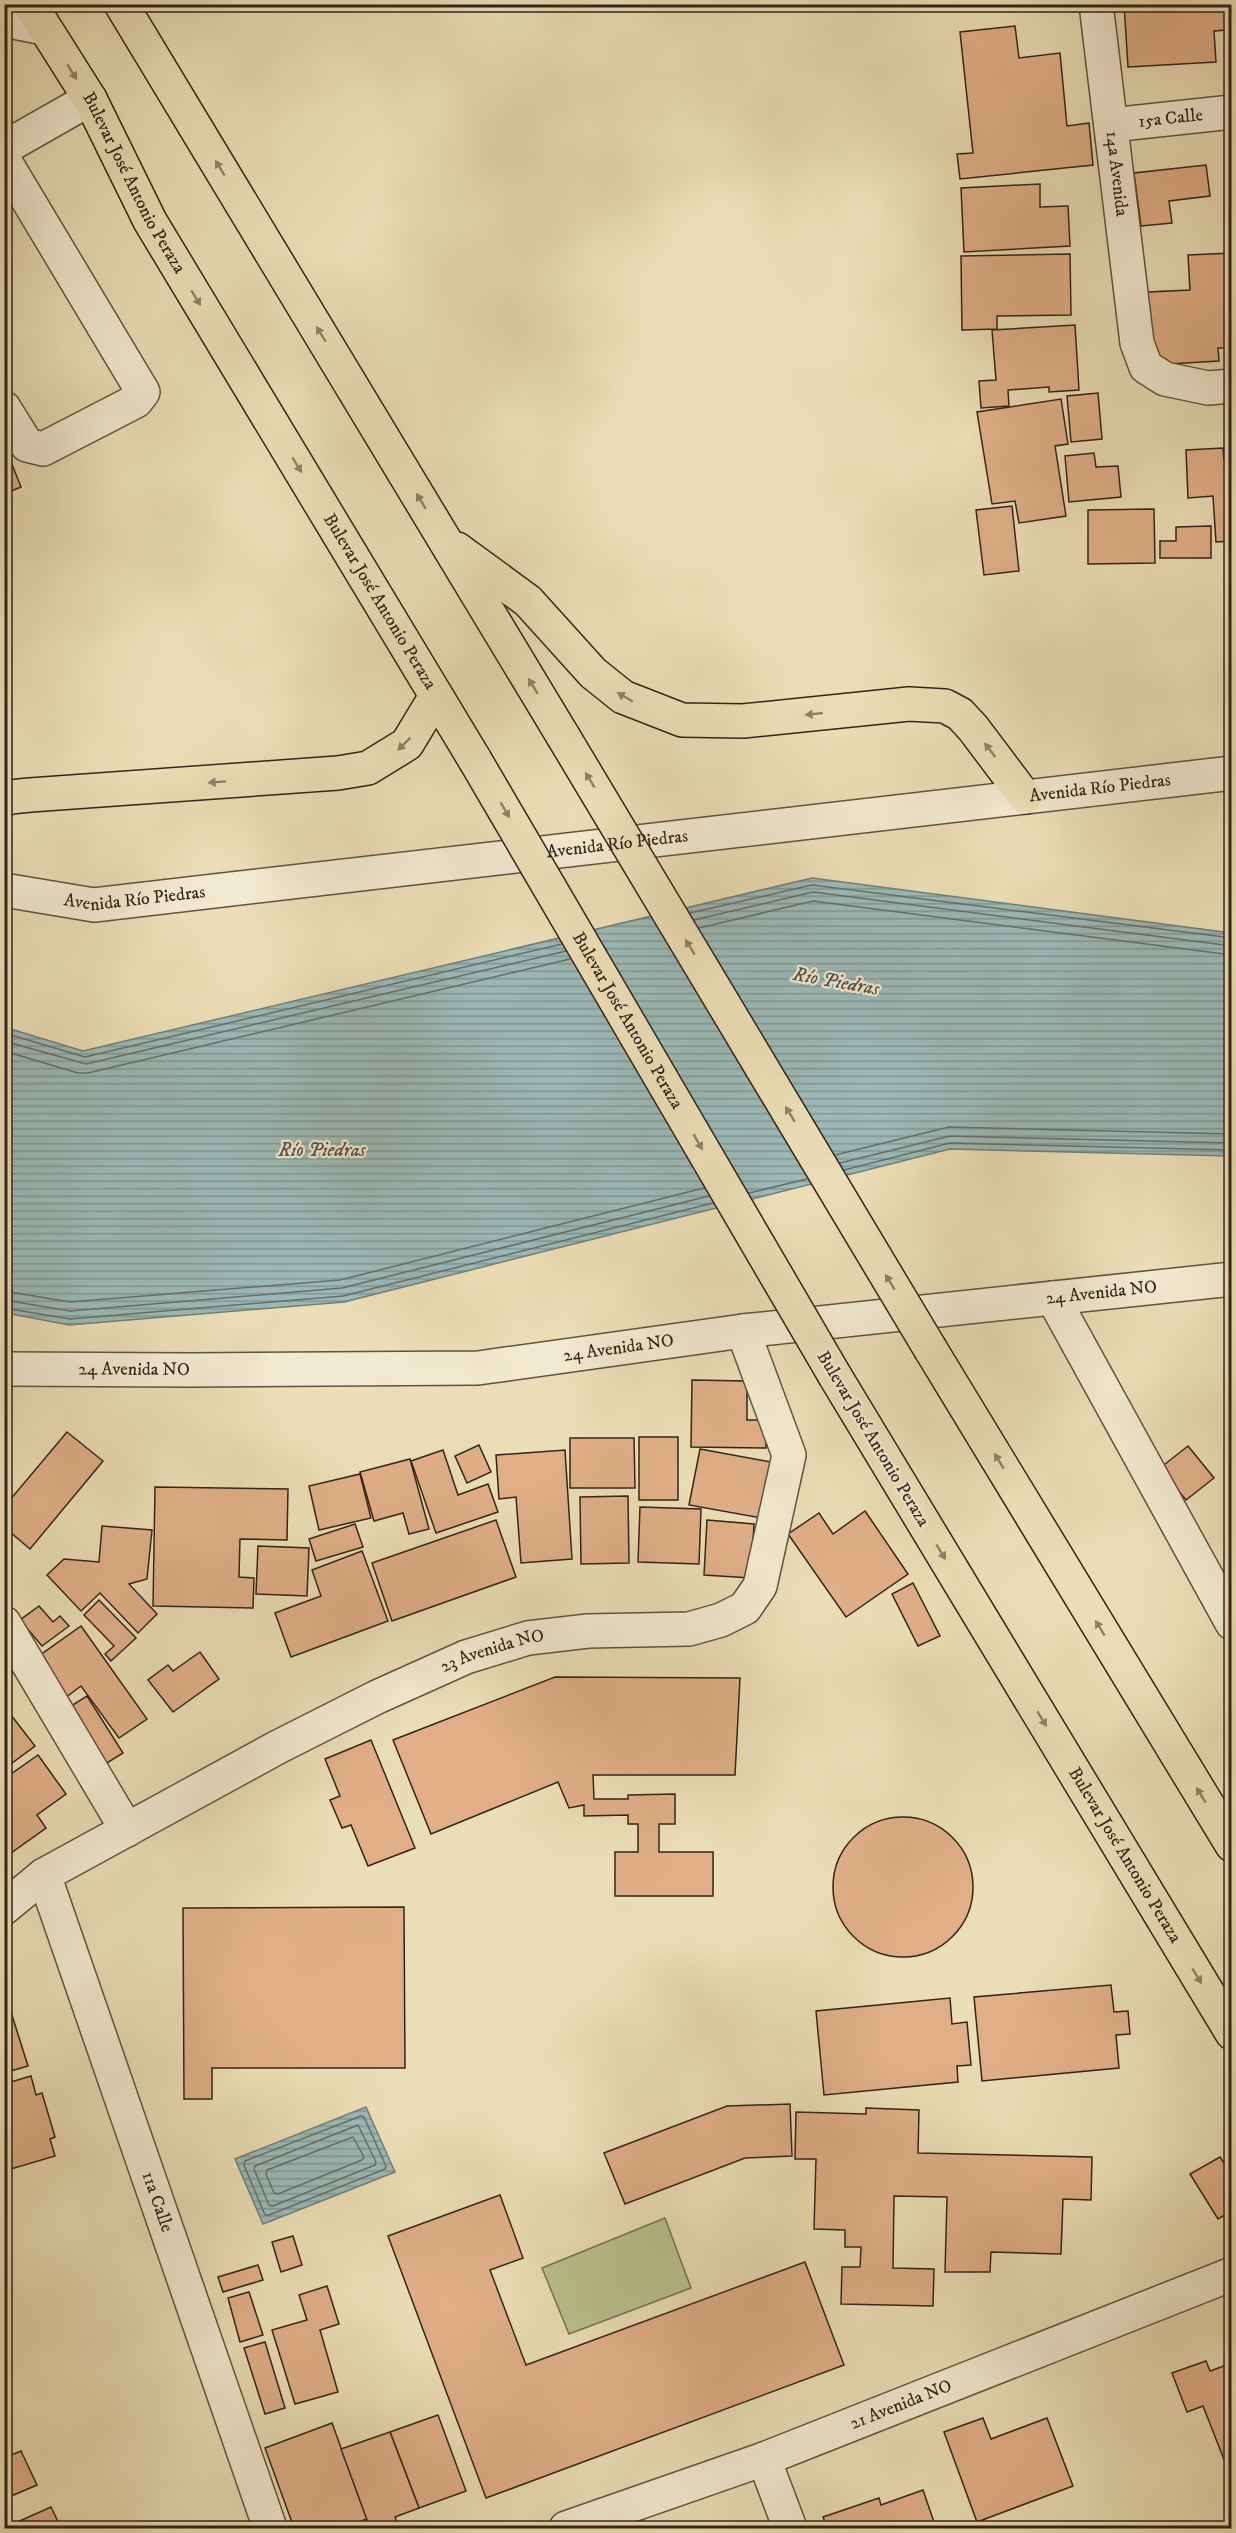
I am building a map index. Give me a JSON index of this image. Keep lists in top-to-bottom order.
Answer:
{
  "streets": {
    "main road": ["Bulevar José Antonio Peraza"],
    "street": [
      "15a Calle",
      "14a Avenida",
      "Avenida Río Piedras",
      "24 Avenida NO",
      "23 Avenida NO",
      "11a Calle",
      "21 Avenida NO"
    ]
  },
  "crossings": [
    ["15a Calle", "14a Avenida"],
    ["24 Avenida NO", "23 Avenida NO"],
    ["23 Avenida NO", "11a Calle"]
  ],
  "water": ["Río Piedras"]
}
